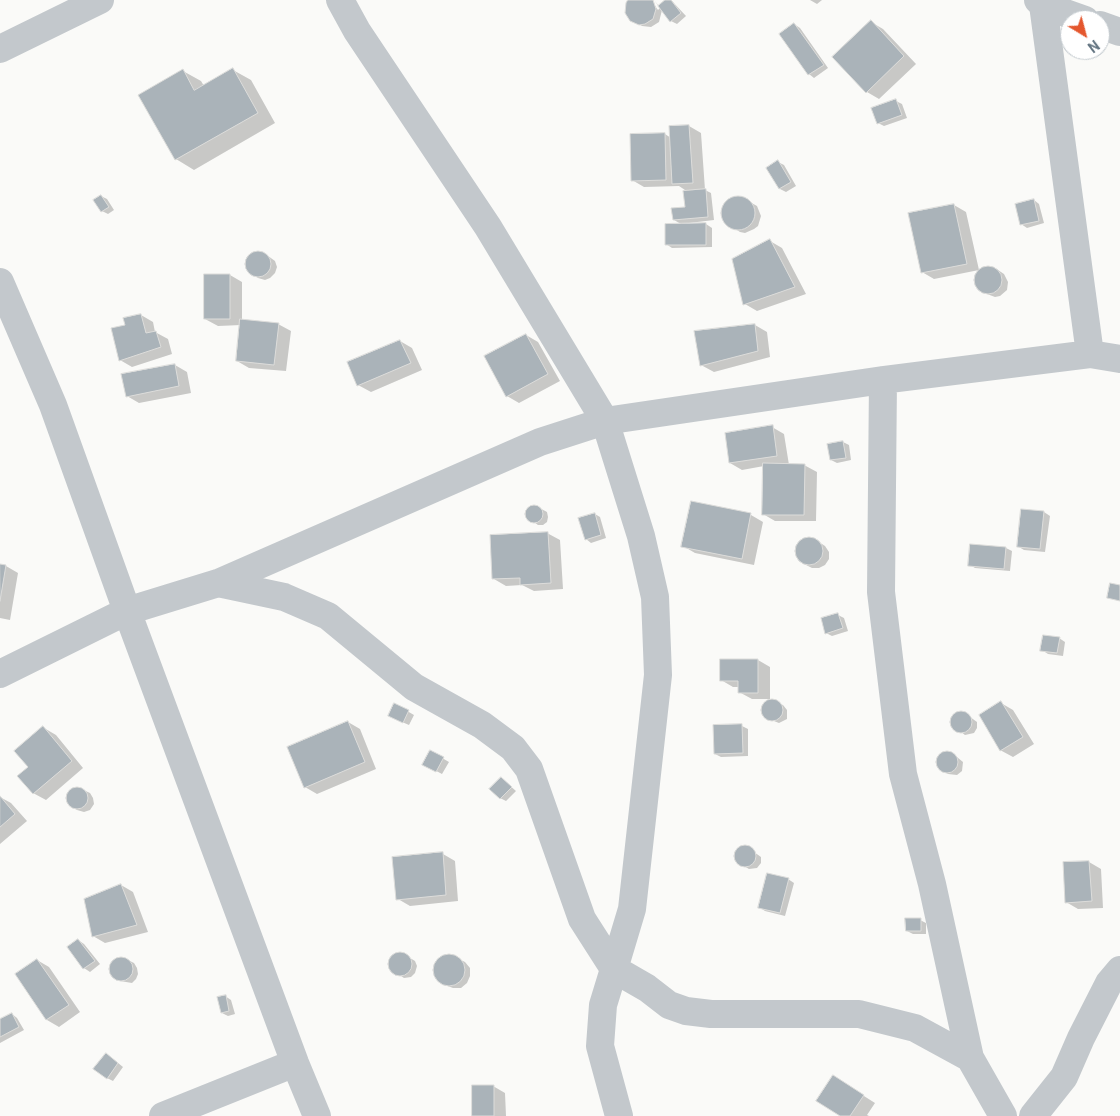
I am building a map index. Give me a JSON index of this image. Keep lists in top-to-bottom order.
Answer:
{
  "north": "bottom right"
}
